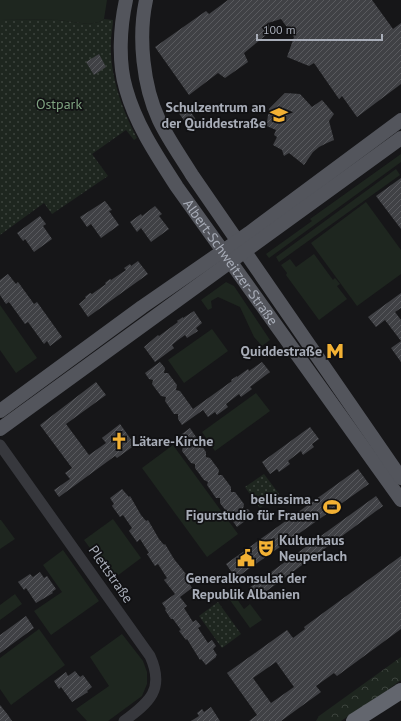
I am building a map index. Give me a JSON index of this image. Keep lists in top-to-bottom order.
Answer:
{
  "streets": {
    "main road": ["Albert-Schweitzer-Straße"],
    "street": ["Plettstraße"]
  },
  "parks": ["Ostpark"],
  "places": {
    "school or university": ["Schulzentrum an der Quiddestraße"],
    "metro station": ["Quiddestraße"],
    "church": ["Lätare-Kirche"],
    "sports": ["bellissima - Figurstudio für Frauen"],
    "theatre": ["Kulturhaus Neuperlach"],
    "public building": ["Generalkonsulat der Republik Albanien"]
  },
  "scale_bar": "100 m"
}
